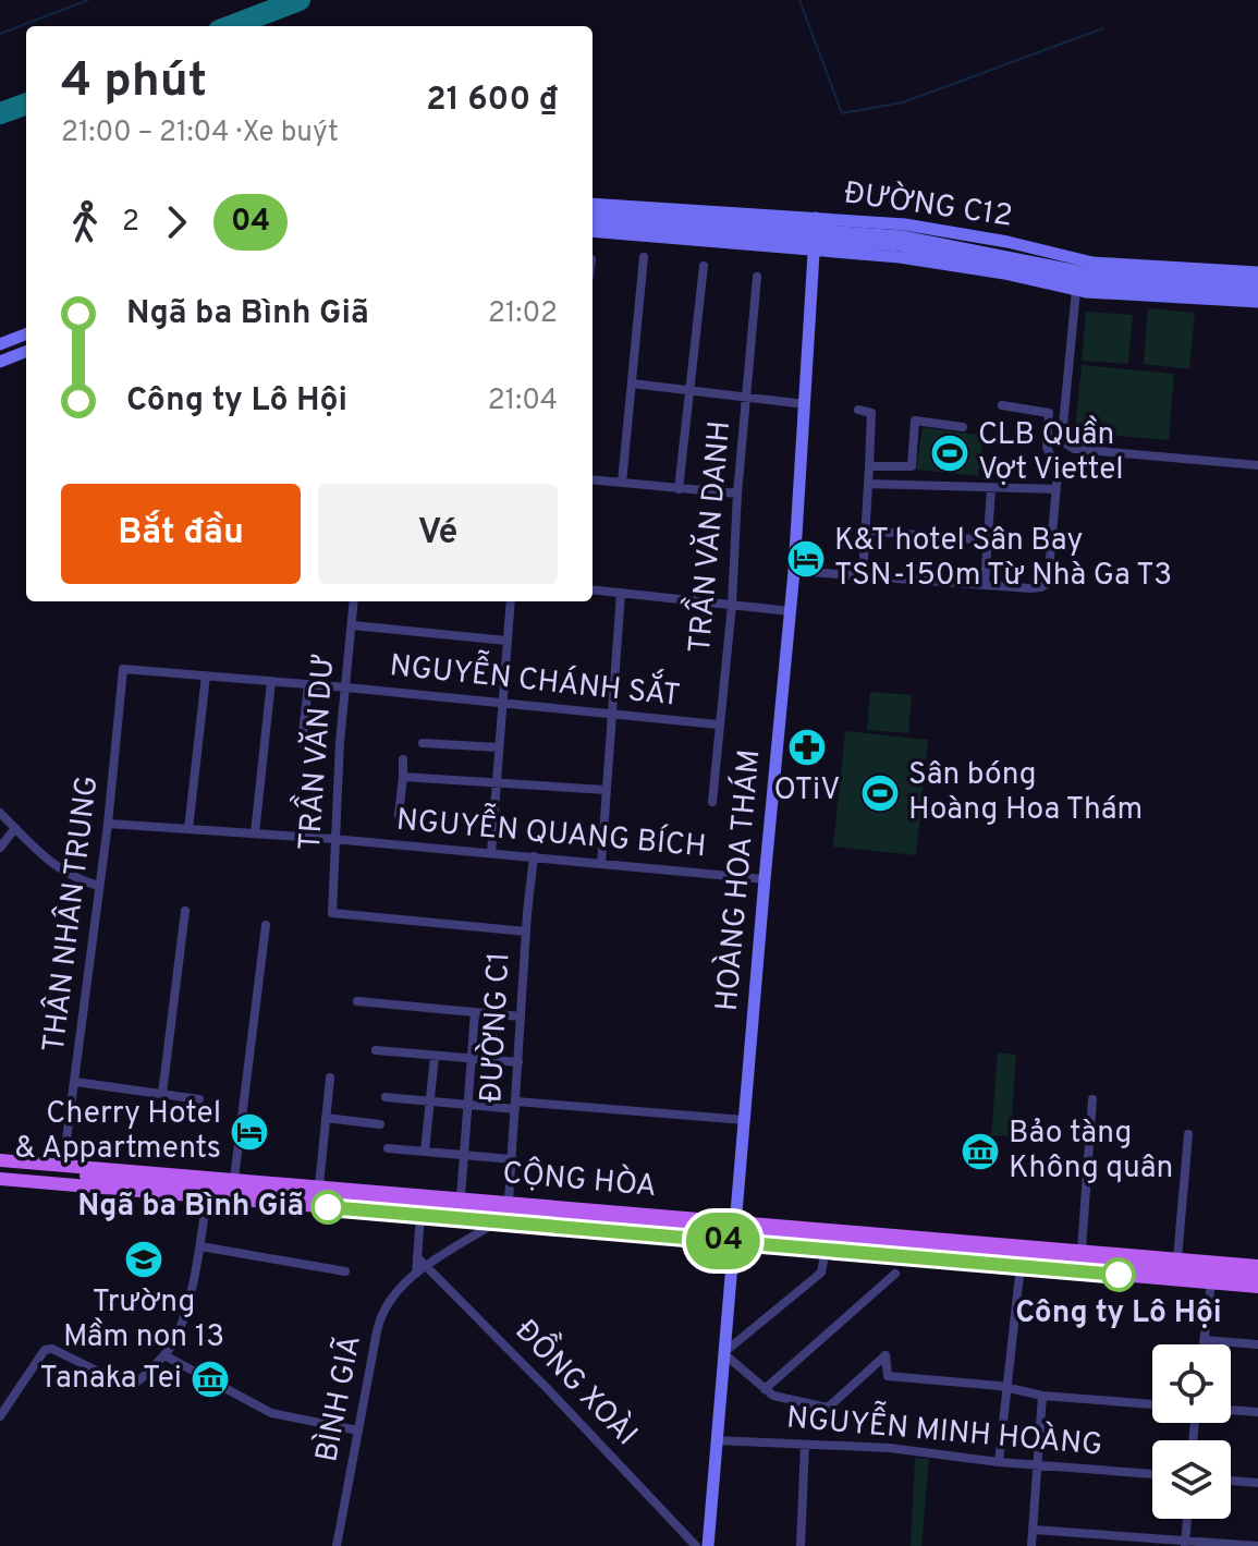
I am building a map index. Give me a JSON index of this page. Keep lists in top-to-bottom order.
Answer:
{
  "streets": {
    "main road": ["ĐƯỜNG C12", "HOÀNG HOA THÁM", "CỘNG HÒA"],
    "street": [
      "TRẦN VĂN DANH",
      "NGUYỄN CHÁNH SẮT",
      "TRẦN VĂN DƯ",
      "NGUYỄN QUANG BÍCH",
      "THÂN NHÂN TRUNG",
      "ĐƯỜNG C1",
      "ĐỒNG XOÀI",
      "BÌNH GIÃ",
      "NGUYỄN MINH HOÀNG"
    ]
  },
  "crossings": [
    ["ĐƯỜNG C12", "HOÀNG HOA THÁM"],
    ["TRẦN VĂN DANH", "NGUYỄN CHÁNH SẮT"],
    ["NGUYỄN CHÁNH SẮT", "TRẦN VĂN DƯ"],
    ["NGUYỄN CHÁNH SẮT", "THÂN NHÂN TRUNG"],
    ["TRẦN VĂN DƯ", "NGUYỄN QUANG BÍCH"],
    ["TRẦN VĂN DƯ", "ĐƯỜNG C1"],
    ["NGUYỄN QUANG BÍCH", "HOÀNG HOA THÁM"],
    ["NGUYỄN QUANG BÍCH", "THÂN NHÂN TRUNG"],
    ["NGUYỄN QUANG BÍCH", "ĐƯỜNG C1"],
    ["HOÀNG HOA THÁM", "CỘNG HÒA"],
    ["HOÀNG HOA THÁM", "NGUYỄN MINH HOÀNG"],
    ["THÂN NHÂN TRUNG", "CỘNG HÒA"],
    ["ĐƯỜNG C1", "CỘNG HÒA"],
    ["CỘNG HÒA", "BÌNH GIÃ"],
    ["ĐỒNG XOÀI", "BÌNH GIÃ"]
  ],
  "places": {
    "sports": ["CLB Quần Vợt Viettel", "Sân bóng Hoàng Hoa Thám"],
    "hotel": ["K&T hotel Sân Bay TSN-150m Từ Nhà Ga T3", "Cherry Hotel & Appartments"],
    "pharmacy": ["OTiV"],
    "museum": ["Bảo tàng Không quân", "Tanaka Tei"],
    "other": ["Ngã ba Bình Giã", "Công ty Lô Hội"],
    "school or university": ["Trường Mầm non 13"]
  },
  "lines": ["bus line 04"],
  "page": {
    "on_map": "04",
    "heading": ["4 phút", "21:00 – 21:04 · Xe buýt", "21 600 ₫"],
    "legs": ["2", "04"],
    "list": [
      {
        "name": "Ngã ba Bình Giã",
        "value": "21:02"
      },
      {
        "name": "Công ty Lô Hội",
        "value": "21:04"
      }
    ],
    "buttons": ["Bắt đầu", "Vé"]
  }
}
